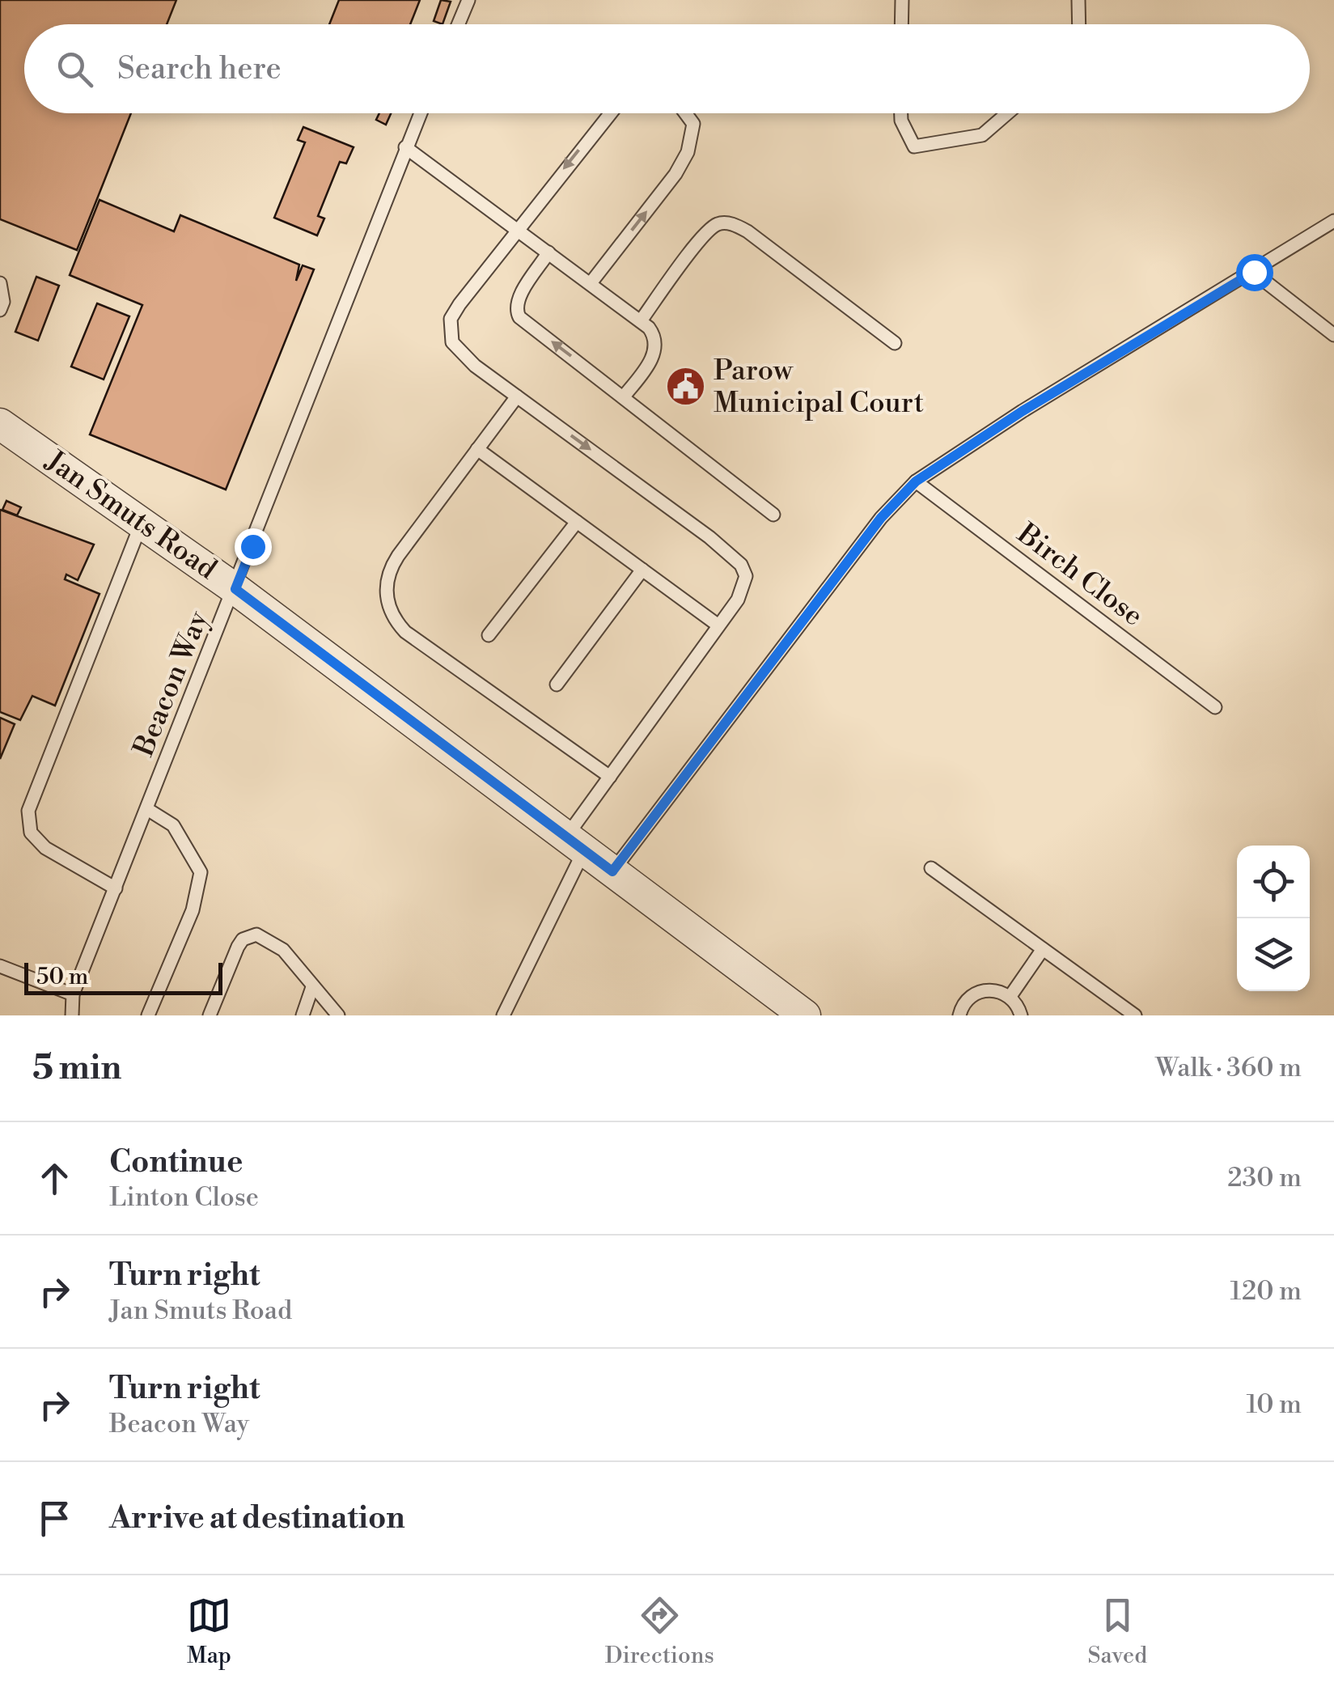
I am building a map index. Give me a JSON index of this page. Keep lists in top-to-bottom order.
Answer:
{
  "streets": {
    "street": ["Jan Smuts Road"],
    "lane": ["Birch Close", "Beacon Way"]
  },
  "crossings": [
    ["Jan Smuts Road", "Beacon Way"]
  ],
  "places": {
    "public building": ["Parow Municipal Court"]
  },
  "scale_bar": "50 m",
  "page": {
    "search": "Search here",
    "scale": "50 m",
    "heading": ["5 min", "Walk · 360 m"],
    "list": [
      ["Continue", "Linton Close", "230 m"],
      ["Turn right", "Jan Smuts Road", "120 m"],
      ["Turn right", "Beacon Way", "10 m"],
      "Arrive at destination"
    ],
    "nav": ["Map", "Directions", "Saved"]
  }
}
